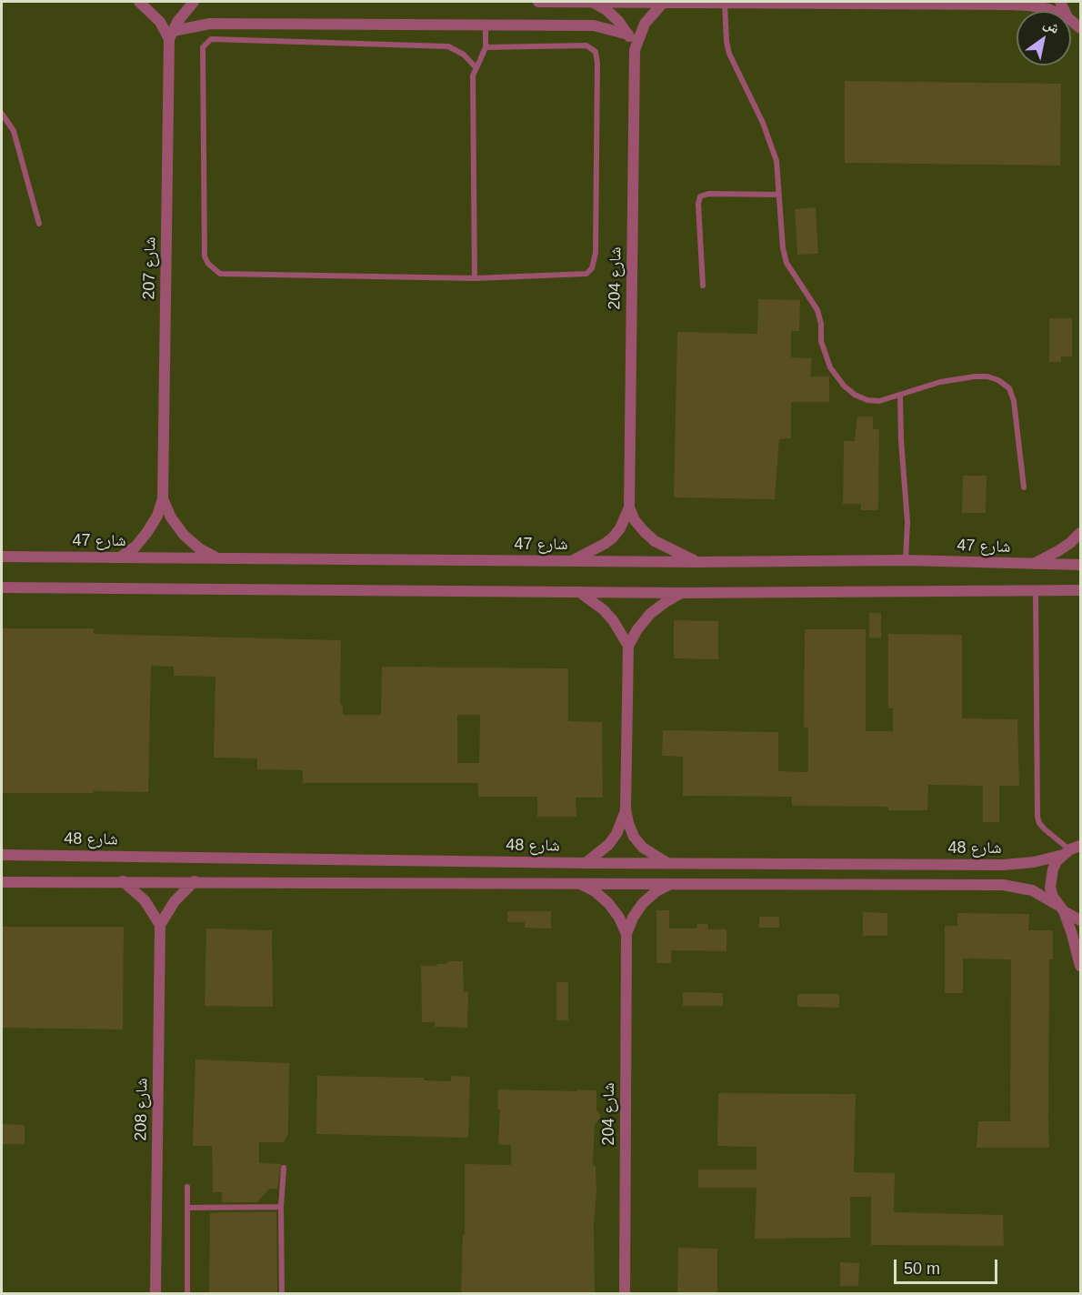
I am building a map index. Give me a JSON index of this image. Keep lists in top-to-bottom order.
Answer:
{
  "streets": {
    "street": [
      "شارع 207",
      "شارع 204",
      "شارع 47",
      "شارع 48",
      "شارع 208"
    ]
  },
  "crossings": [
    ["شارع 207", "شارع 47"],
    ["شارع 204", "شارع 47"]
  ],
  "scale_bar": "50 m",
  "north": "top right"
}
